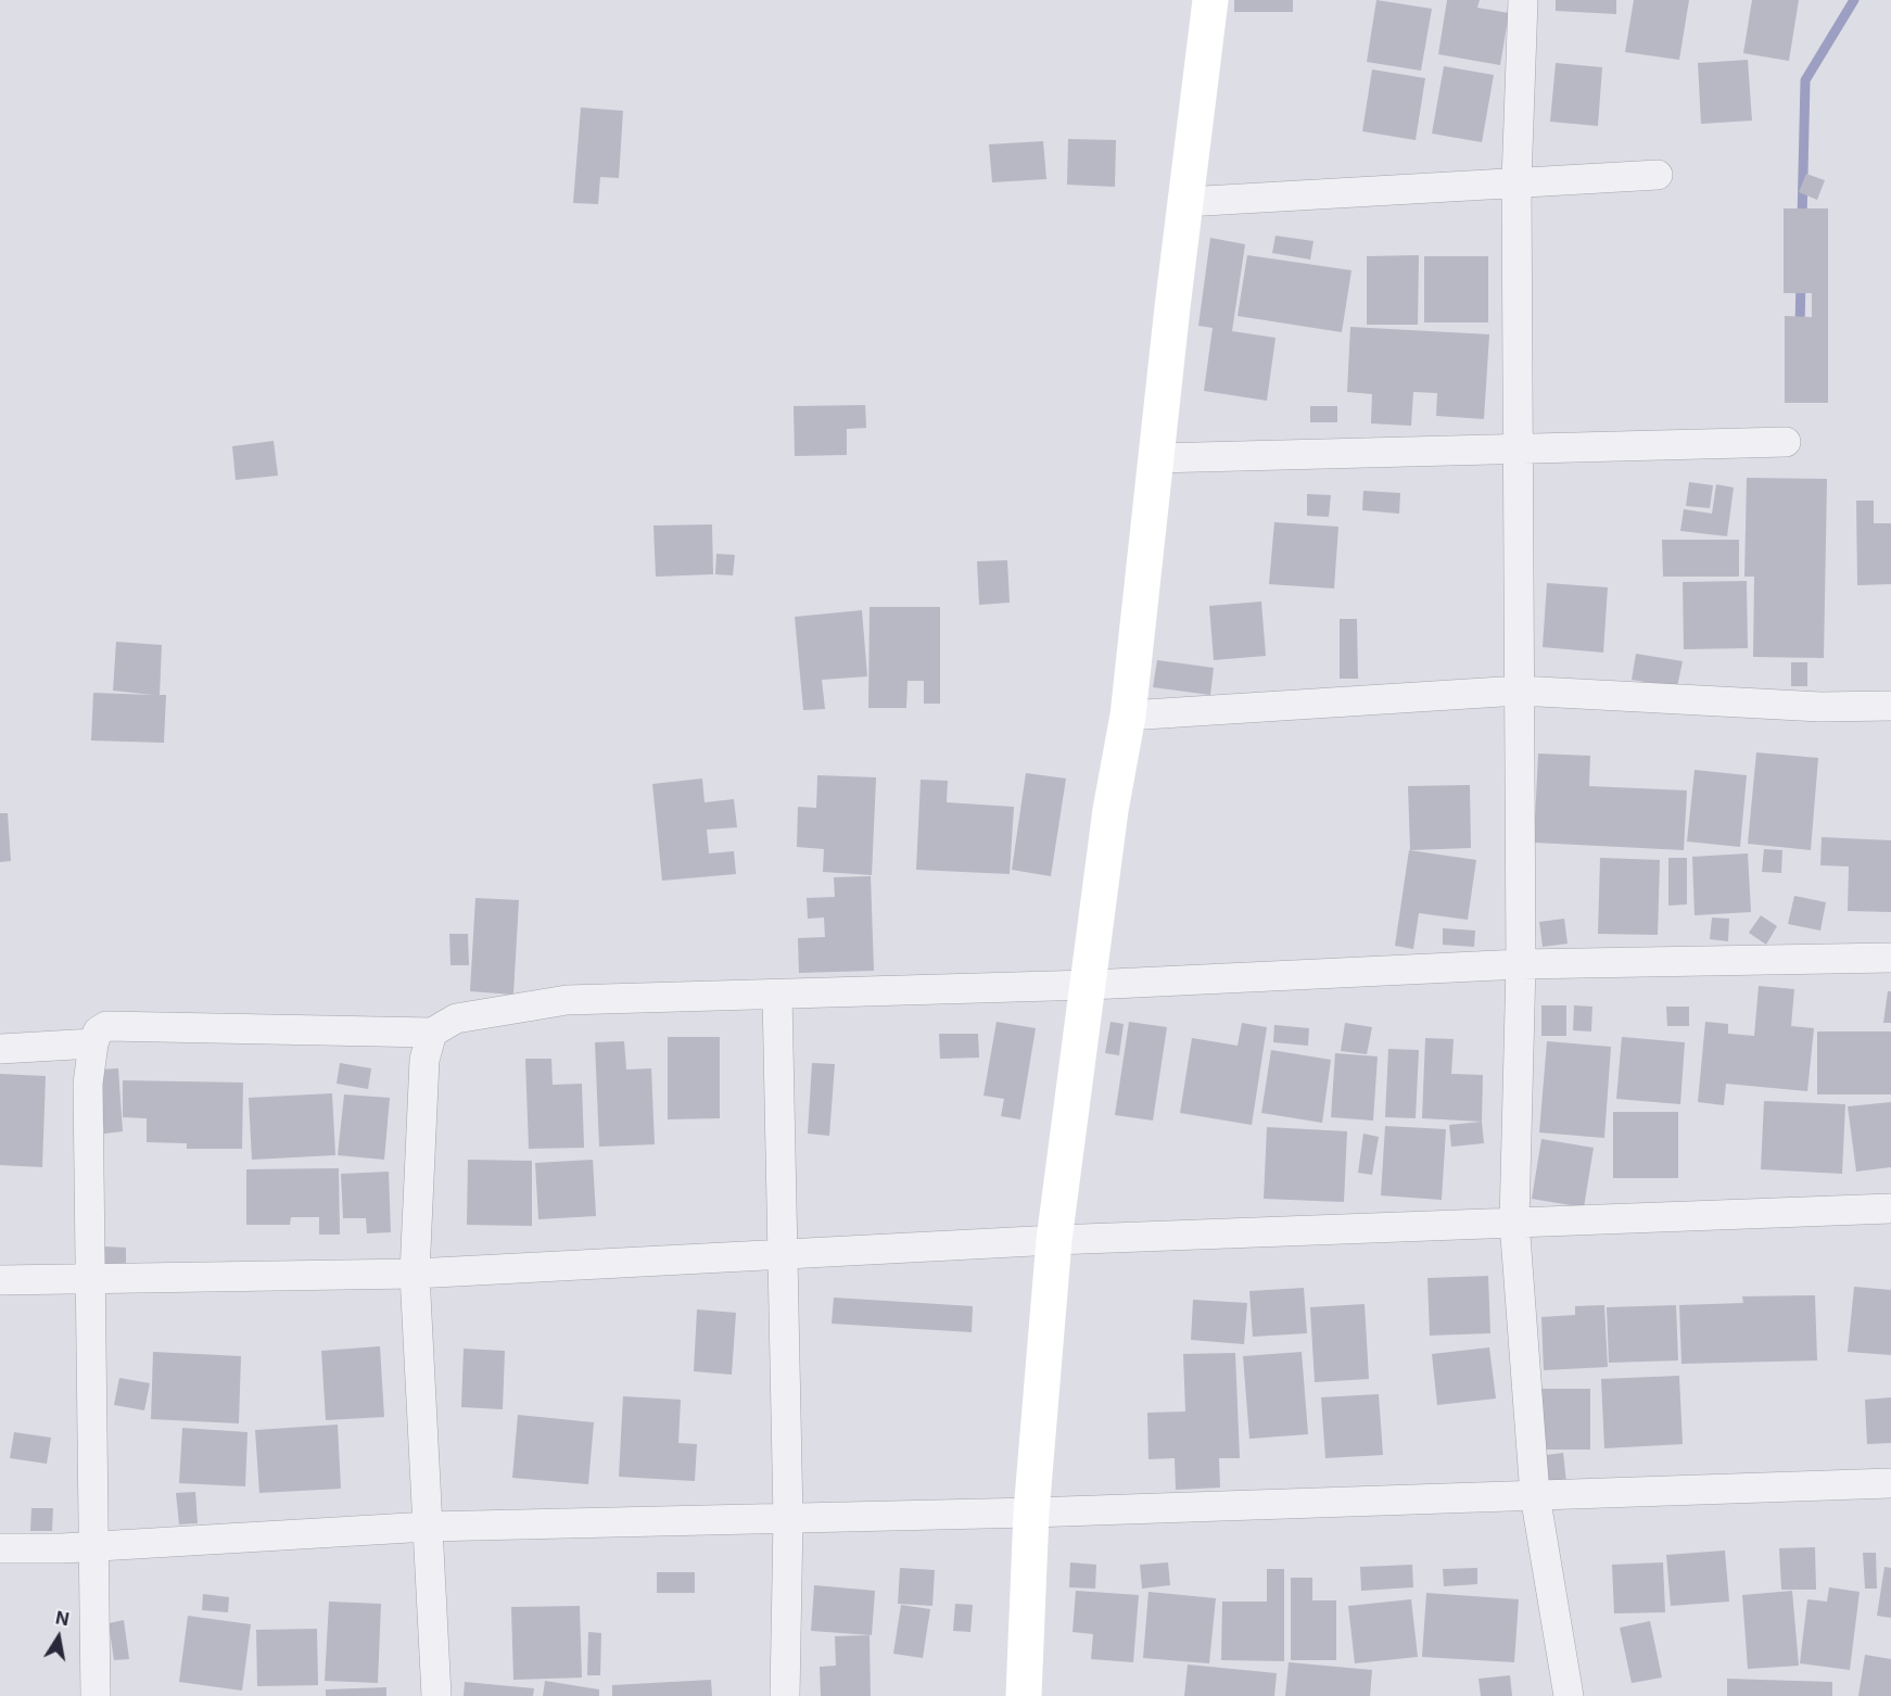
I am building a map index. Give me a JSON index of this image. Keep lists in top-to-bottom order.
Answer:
{
  "north": "top"
}
